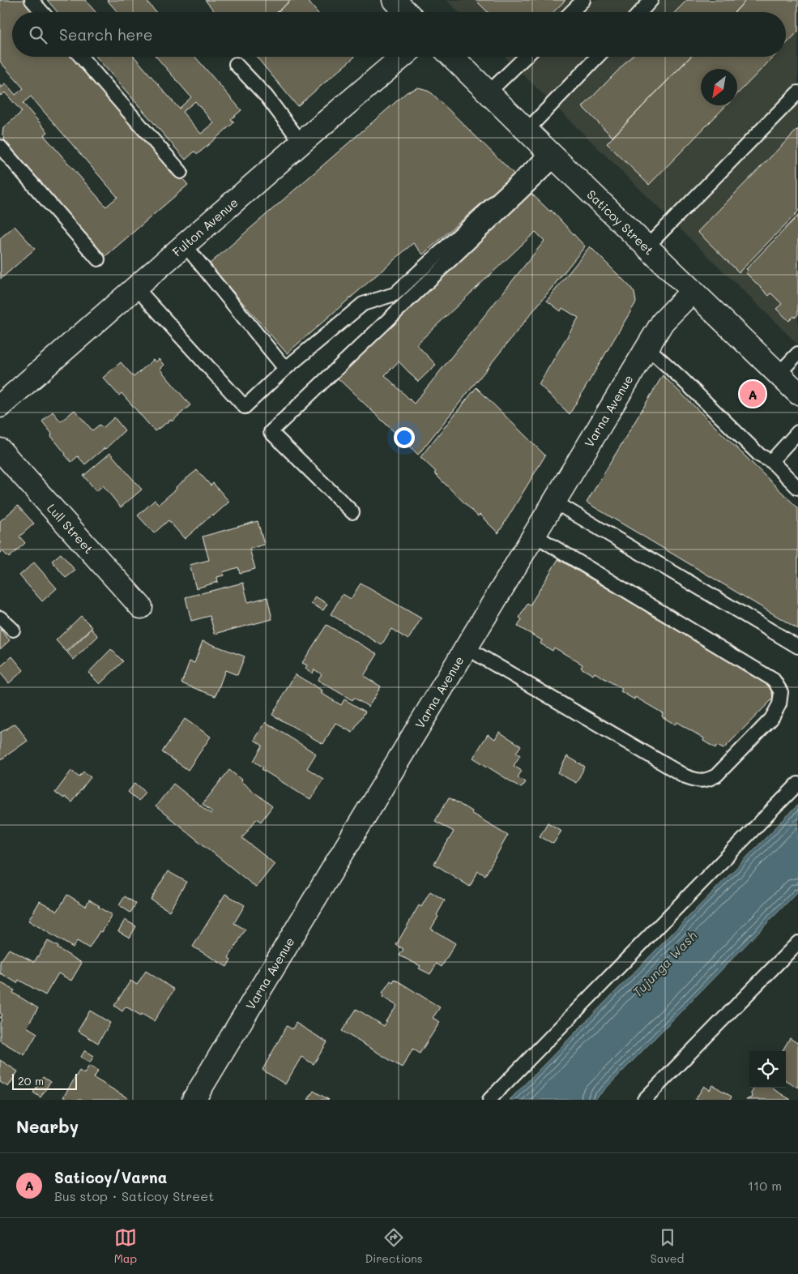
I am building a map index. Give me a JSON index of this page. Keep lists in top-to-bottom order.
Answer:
{
  "streets": {
    "street": [
      "Saticoy Street",
      "Fulton Avenue",
      "Varna Avenue",
      "Lull Street"
    ]
  },
  "crossings": [
    ["Saticoy Street", "Varna Avenue"]
  ],
  "water": ["Tujunga Wash"],
  "scale_bar": "20 m",
  "north": "bottom left",
  "page": {
    "search": "Search here",
    "pins": "A",
    "scale": "20 m",
    "heading": "Nearby",
    "list": [
      {
        "mark": "A",
        "name": "Saticoy/Varna",
        "note": "Bus stop · Saticoy Street",
        "value": "110 m"
      }
    ],
    "nav": ["Map", "Directions", "Saved"]
  }
}
